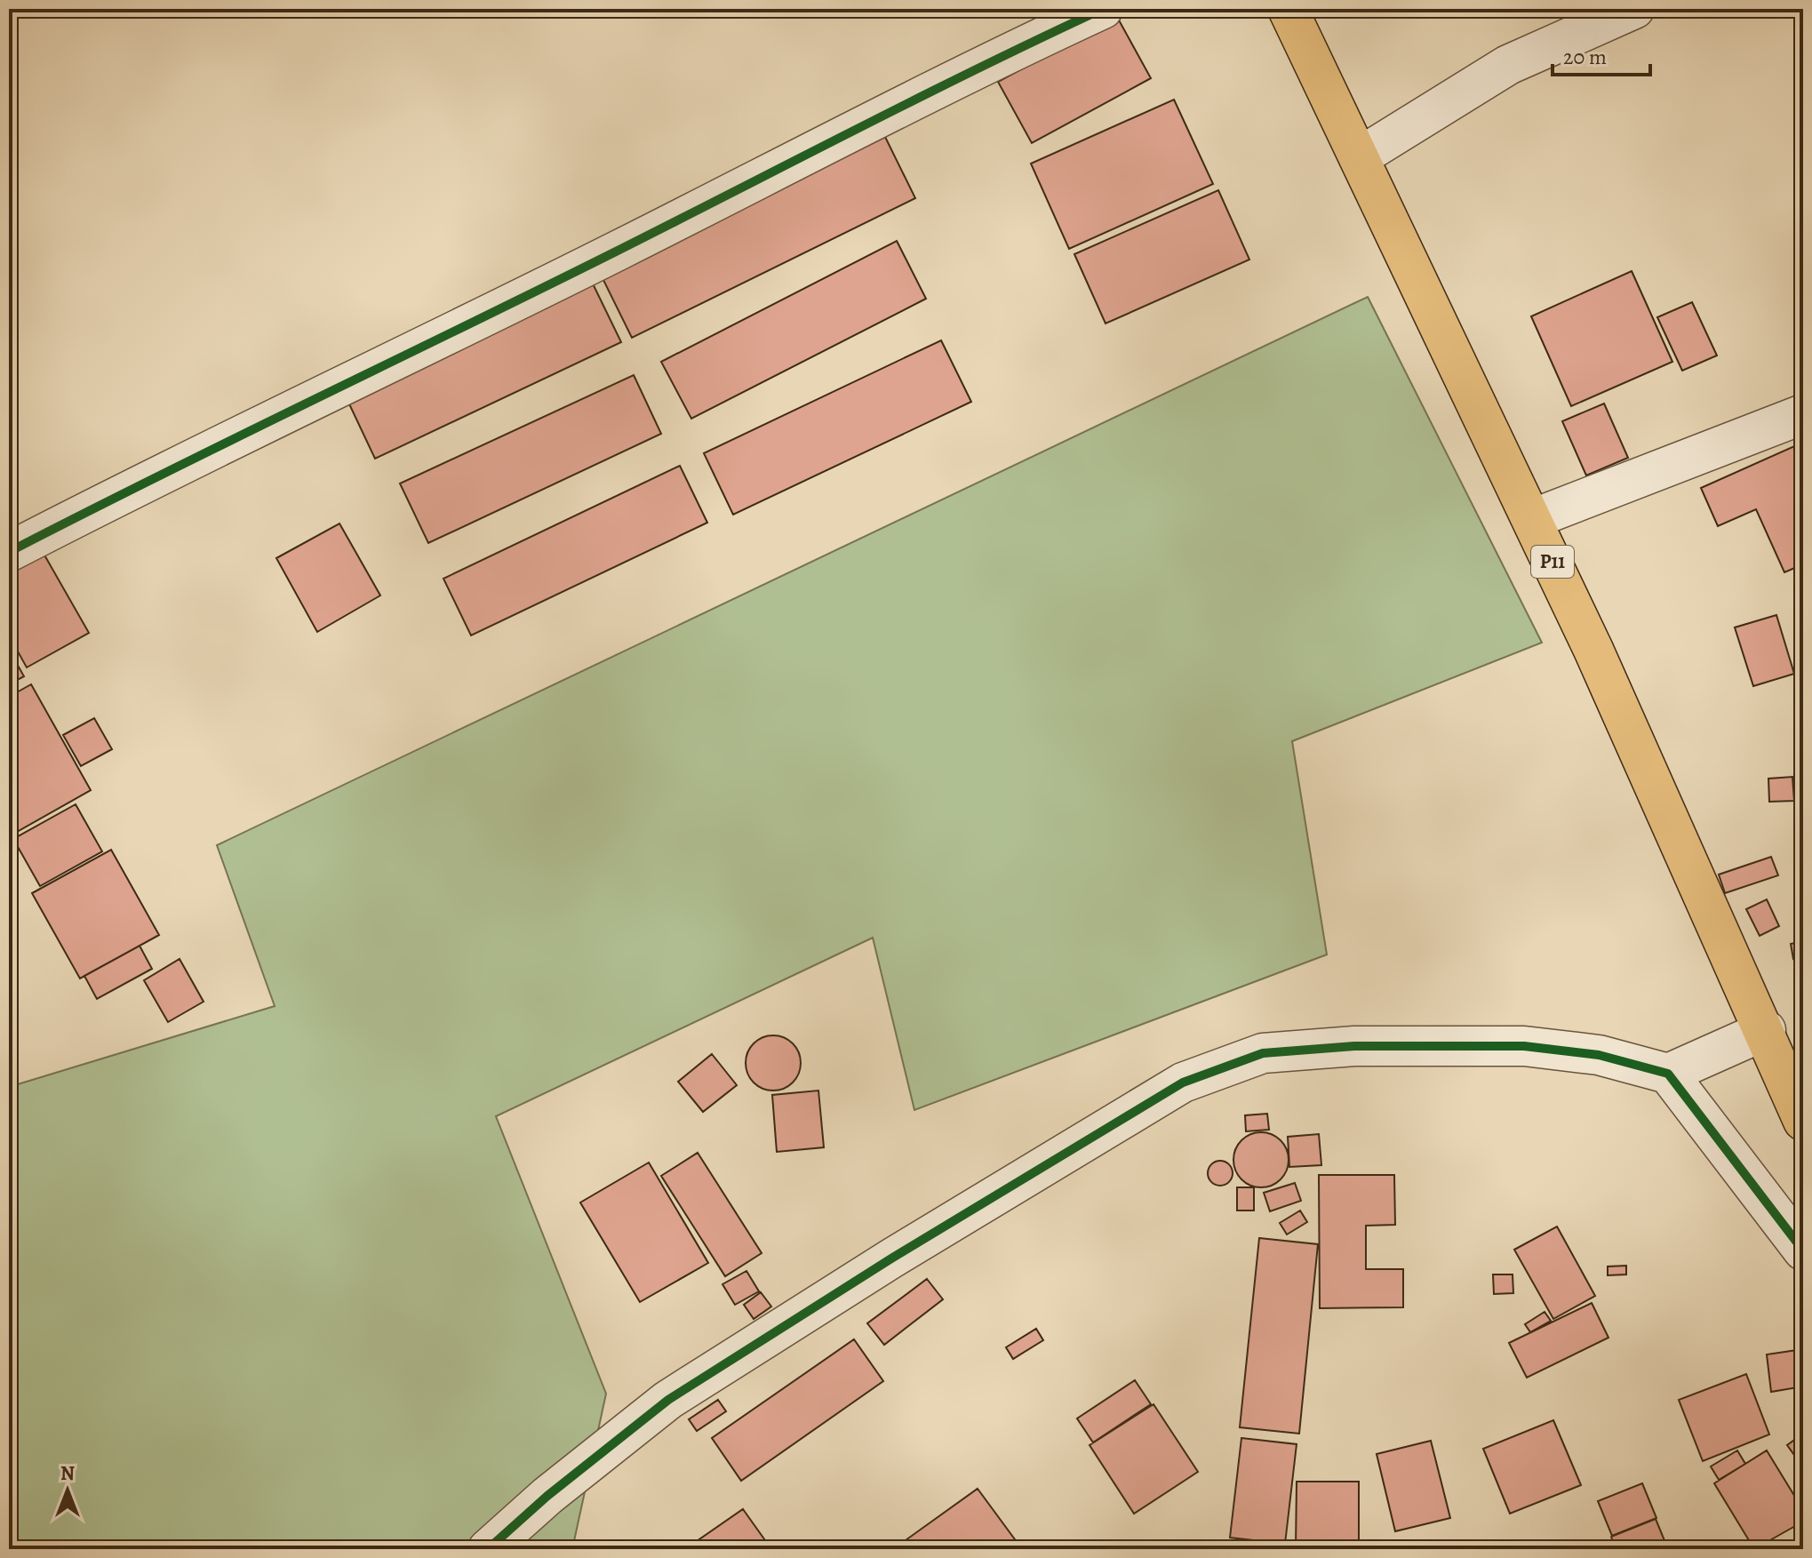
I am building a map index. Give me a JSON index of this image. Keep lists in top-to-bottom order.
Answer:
{
  "streets": {
    "main road": ["P11"]
  },
  "scale_bar": "20 m",
  "north": "top"
}
